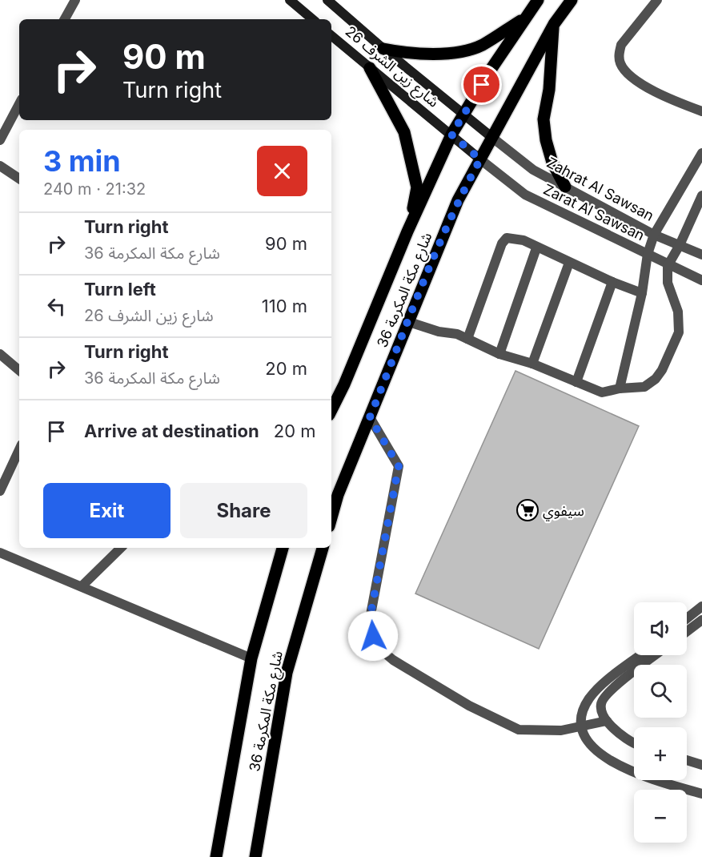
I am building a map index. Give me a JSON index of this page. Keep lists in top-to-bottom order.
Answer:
{
  "streets": {
    "main road": ["شارع زين الشرف 26", "شارع مكة المكرمة 36"],
    "street": ["Zahrat Al Sawsan", "Zarat Al Sawsan"]
  },
  "crossings": [
    ["شارع زين الشرف 26", "Zahrat Al Sawsan"],
    ["شارع زين الشرف 26", "Zarat Al Sawsan"],
    ["شارع زين الشرف 26", "شارع مكة المكرمة 36"],
    ["Zahrat Al Sawsan", "شارع مكة المكرمة 36"],
    ["Zarat Al Sawsan", "شارع مكة المكرمة 36"]
  ],
  "places": {
    "supermarket": ["سيفوي"]
  },
  "page": {
    "turn": ["90 m", "Turn right"],
    "heading": ["3 min", "240 m · 21:32"],
    "list": [
      {
        "name": "Turn right",
        "note": "شارع مكة المكرمة 36",
        "value": "90 m"
      },
      {
        "name": "Turn left",
        "note": "شارع زين الشرف 26",
        "value": "110 m"
      },
      {
        "name": "Turn right",
        "note": "شارع مكة المكرمة 36",
        "value": "20 m"
      },
      {
        "name": "Arrive at destination",
        "value": "20 m"
      }
    ],
    "buttons": ["Exit", "Share"],
    "map_buttons": ["+", "−"]
  }
}
